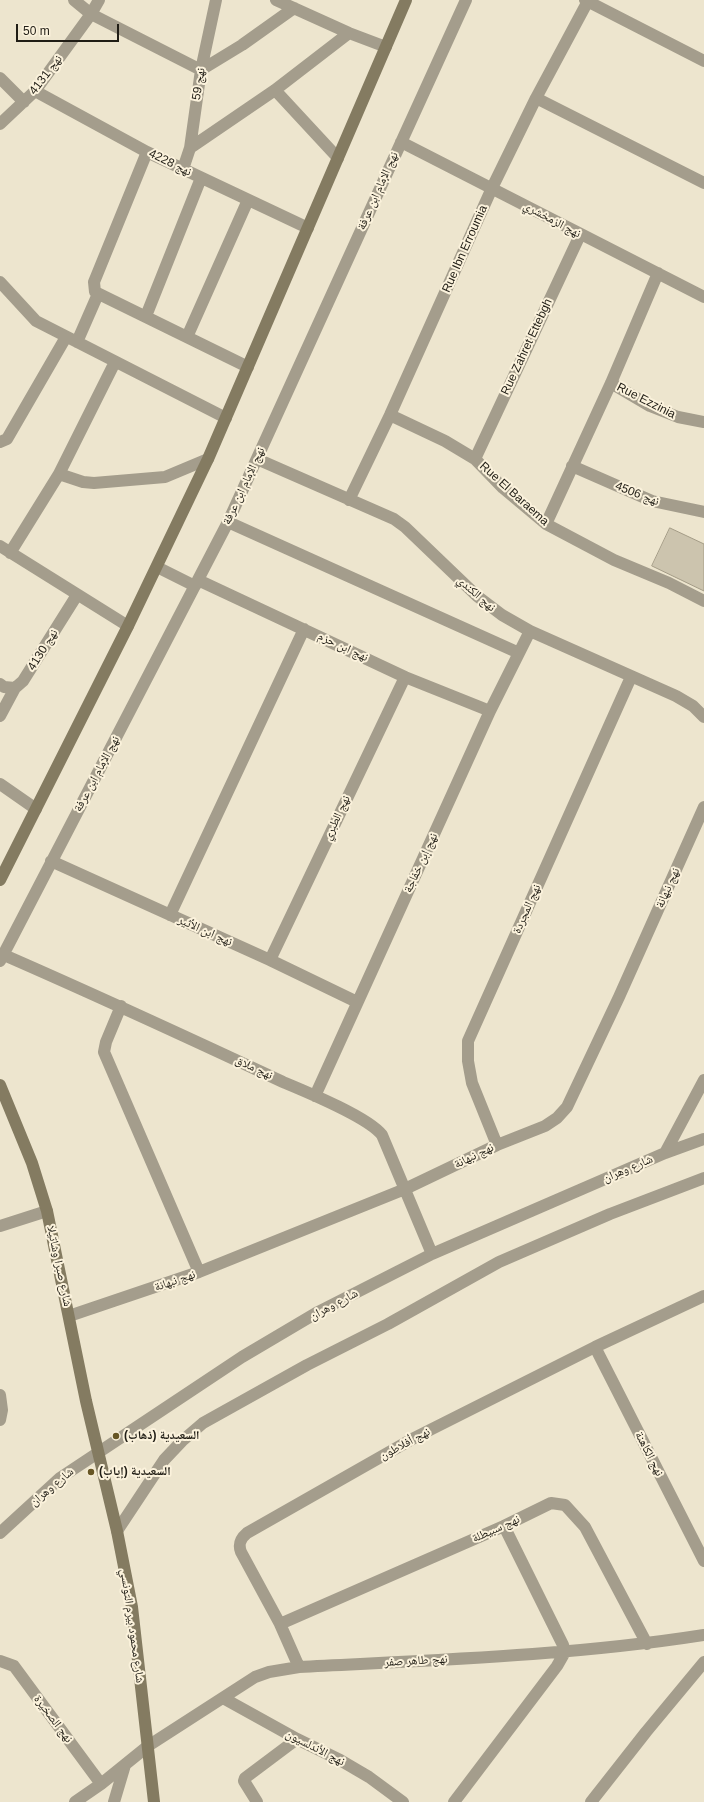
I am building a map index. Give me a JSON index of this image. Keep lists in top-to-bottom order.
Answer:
{
  "streets": {
    "street": [
      "نهج 4131",
      "نهج 59",
      "نهج 4228",
      "نهج الإمام ابن عرفة",
      "نهج الزمخشري",
      "Rue Ibn Erroumia",
      "Rue Zahret Ettebgh",
      "Rue Ezzinia",
      "Rue El Baraema",
      "نهج 4506",
      "نهج الكندي",
      "نهج ابن حزم",
      "نهج 4130",
      "نهج الطبري",
      "نهج إبن خفاجة",
      "نهج نبهانة",
      "نهج المجردة",
      "نهج ابن الأثير",
      "نهج ملاق",
      "شارع وهران",
      "شارع صبرا وشاتيلا",
      "نهج أفلاطون",
      "نهج الكاهنة",
      "نهج سبيطلة",
      "شارع محمود بيرم التونسي",
      "نهج طاهر صفر",
      "نهج الصخيرة",
      "نهج الأندلسيون"
    ]
  },
  "crossings": [
    ["نهج 4131", "نهج 4228"],
    ["نهج 59", "نهج 4228"],
    ["نهج الإمام ابن عرفة", "نهج الزمخشري"],
    ["نهج الإمام ابن عرفة", "نهج الكندي"],
    ["نهج الإمام ابن عرفة", "نهج ابن حزم"],
    ["نهج الإمام ابن عرفة", "نهج ابن الأثير"],
    ["نهج الإمام ابن عرفة", "نهج ملاق"],
    ["نهج الزمخشري", "Rue Ibn Erroumia"],
    ["نهج الزمخشري", "Rue Zahret Ettebgh"],
    ["Rue Ibn Erroumia", "Rue El Baraema"],
    ["Rue Ibn Erroumia", "نهج الكندي"],
    ["Rue Zahret Ettebgh", "Rue El Baraema"],
    ["نهج الكندي", "نهج إبن خفاجة"],
    ["نهج الكندي", "نهج المجردة"],
    ["نهج ابن حزم", "نهج الطبري"],
    ["نهج ابن حزم", "نهج إبن خفاجة"],
    ["نهج الطبري", "نهج ابن الأثير"],
    ["نهج إبن خفاجة", "نهج ابن الأثير"],
    ["نهج إبن خفاجة", "نهج ملاق"],
    ["نهج نبهانة", "نهج المجردة"],
    ["نهج نبهانة", "نهج ملاق"],
    ["نهج نبهانة", "شارع صبرا وشاتيلا"],
    ["نهج ملاق", "شارع وهران"],
    ["شارع وهران", "شارع صبرا وشاتيلا"],
    ["شارع وهران", "شارع محمود بيرم التونسي"],
    ["شارع صبرا وشاتيلا", "شارع محمود بيرم التونسي"],
    ["نهج أفلاطون", "نهج الكاهنة"],
    ["نهج أفلاطون", "نهج سبيطلة"],
    ["نهج أفلاطون", "نهج طاهر صفر"],
    ["نهج سبيطلة", "نهج طاهر صفر"],
    ["شارع محمود بيرم التونسي", "نهج طاهر صفر"],
    ["نهج طاهر صفر", "نهج الصخيرة"],
    ["نهج طاهر صفر", "نهج الأندلسيون"]
  ],
  "places": ["السعيدية (ذهاب)", "السعيدية (إياب)"],
  "scale_bar": "50 m"
}
